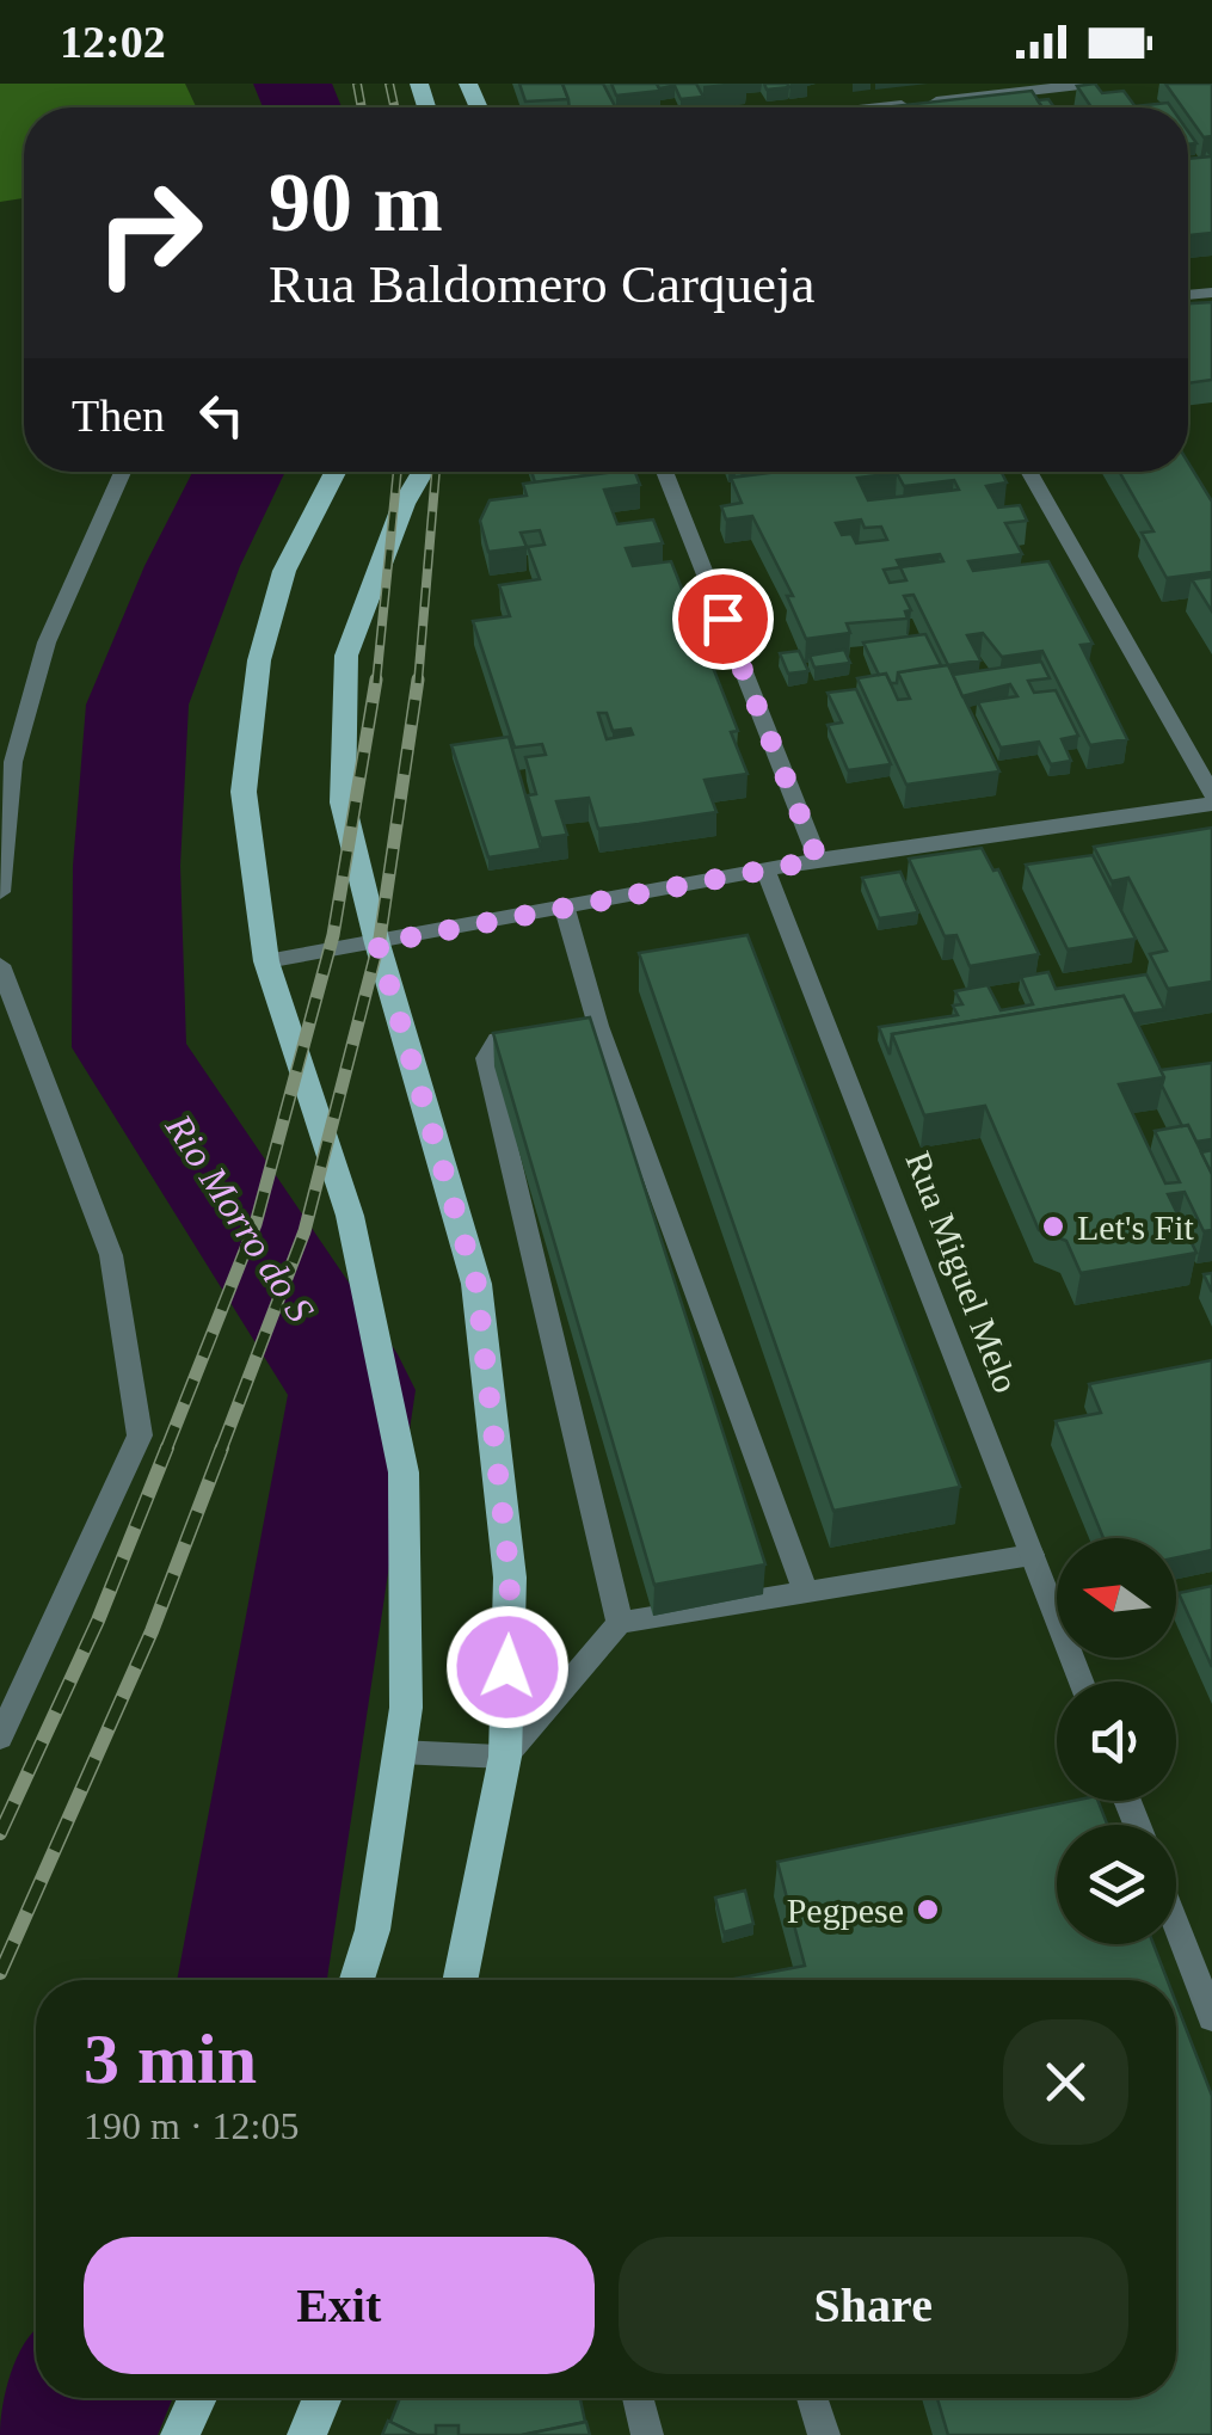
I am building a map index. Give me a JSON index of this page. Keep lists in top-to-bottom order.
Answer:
{
  "streets": {
    "street": ["Rua Miguel Melo"]
  },
  "water": ["Rio Morro do S"],
  "places": ["Let's Fit", "Pegpese"],
  "north": "left",
  "page": {
    "status": "12:02",
    "turn": ["90 m", "Rua Baldomero Carqueja"],
    "then": "Then",
    "heading": ["3 min", "190 m · 12:05"],
    "buttons": ["Exit", "Share"]
  }
}
